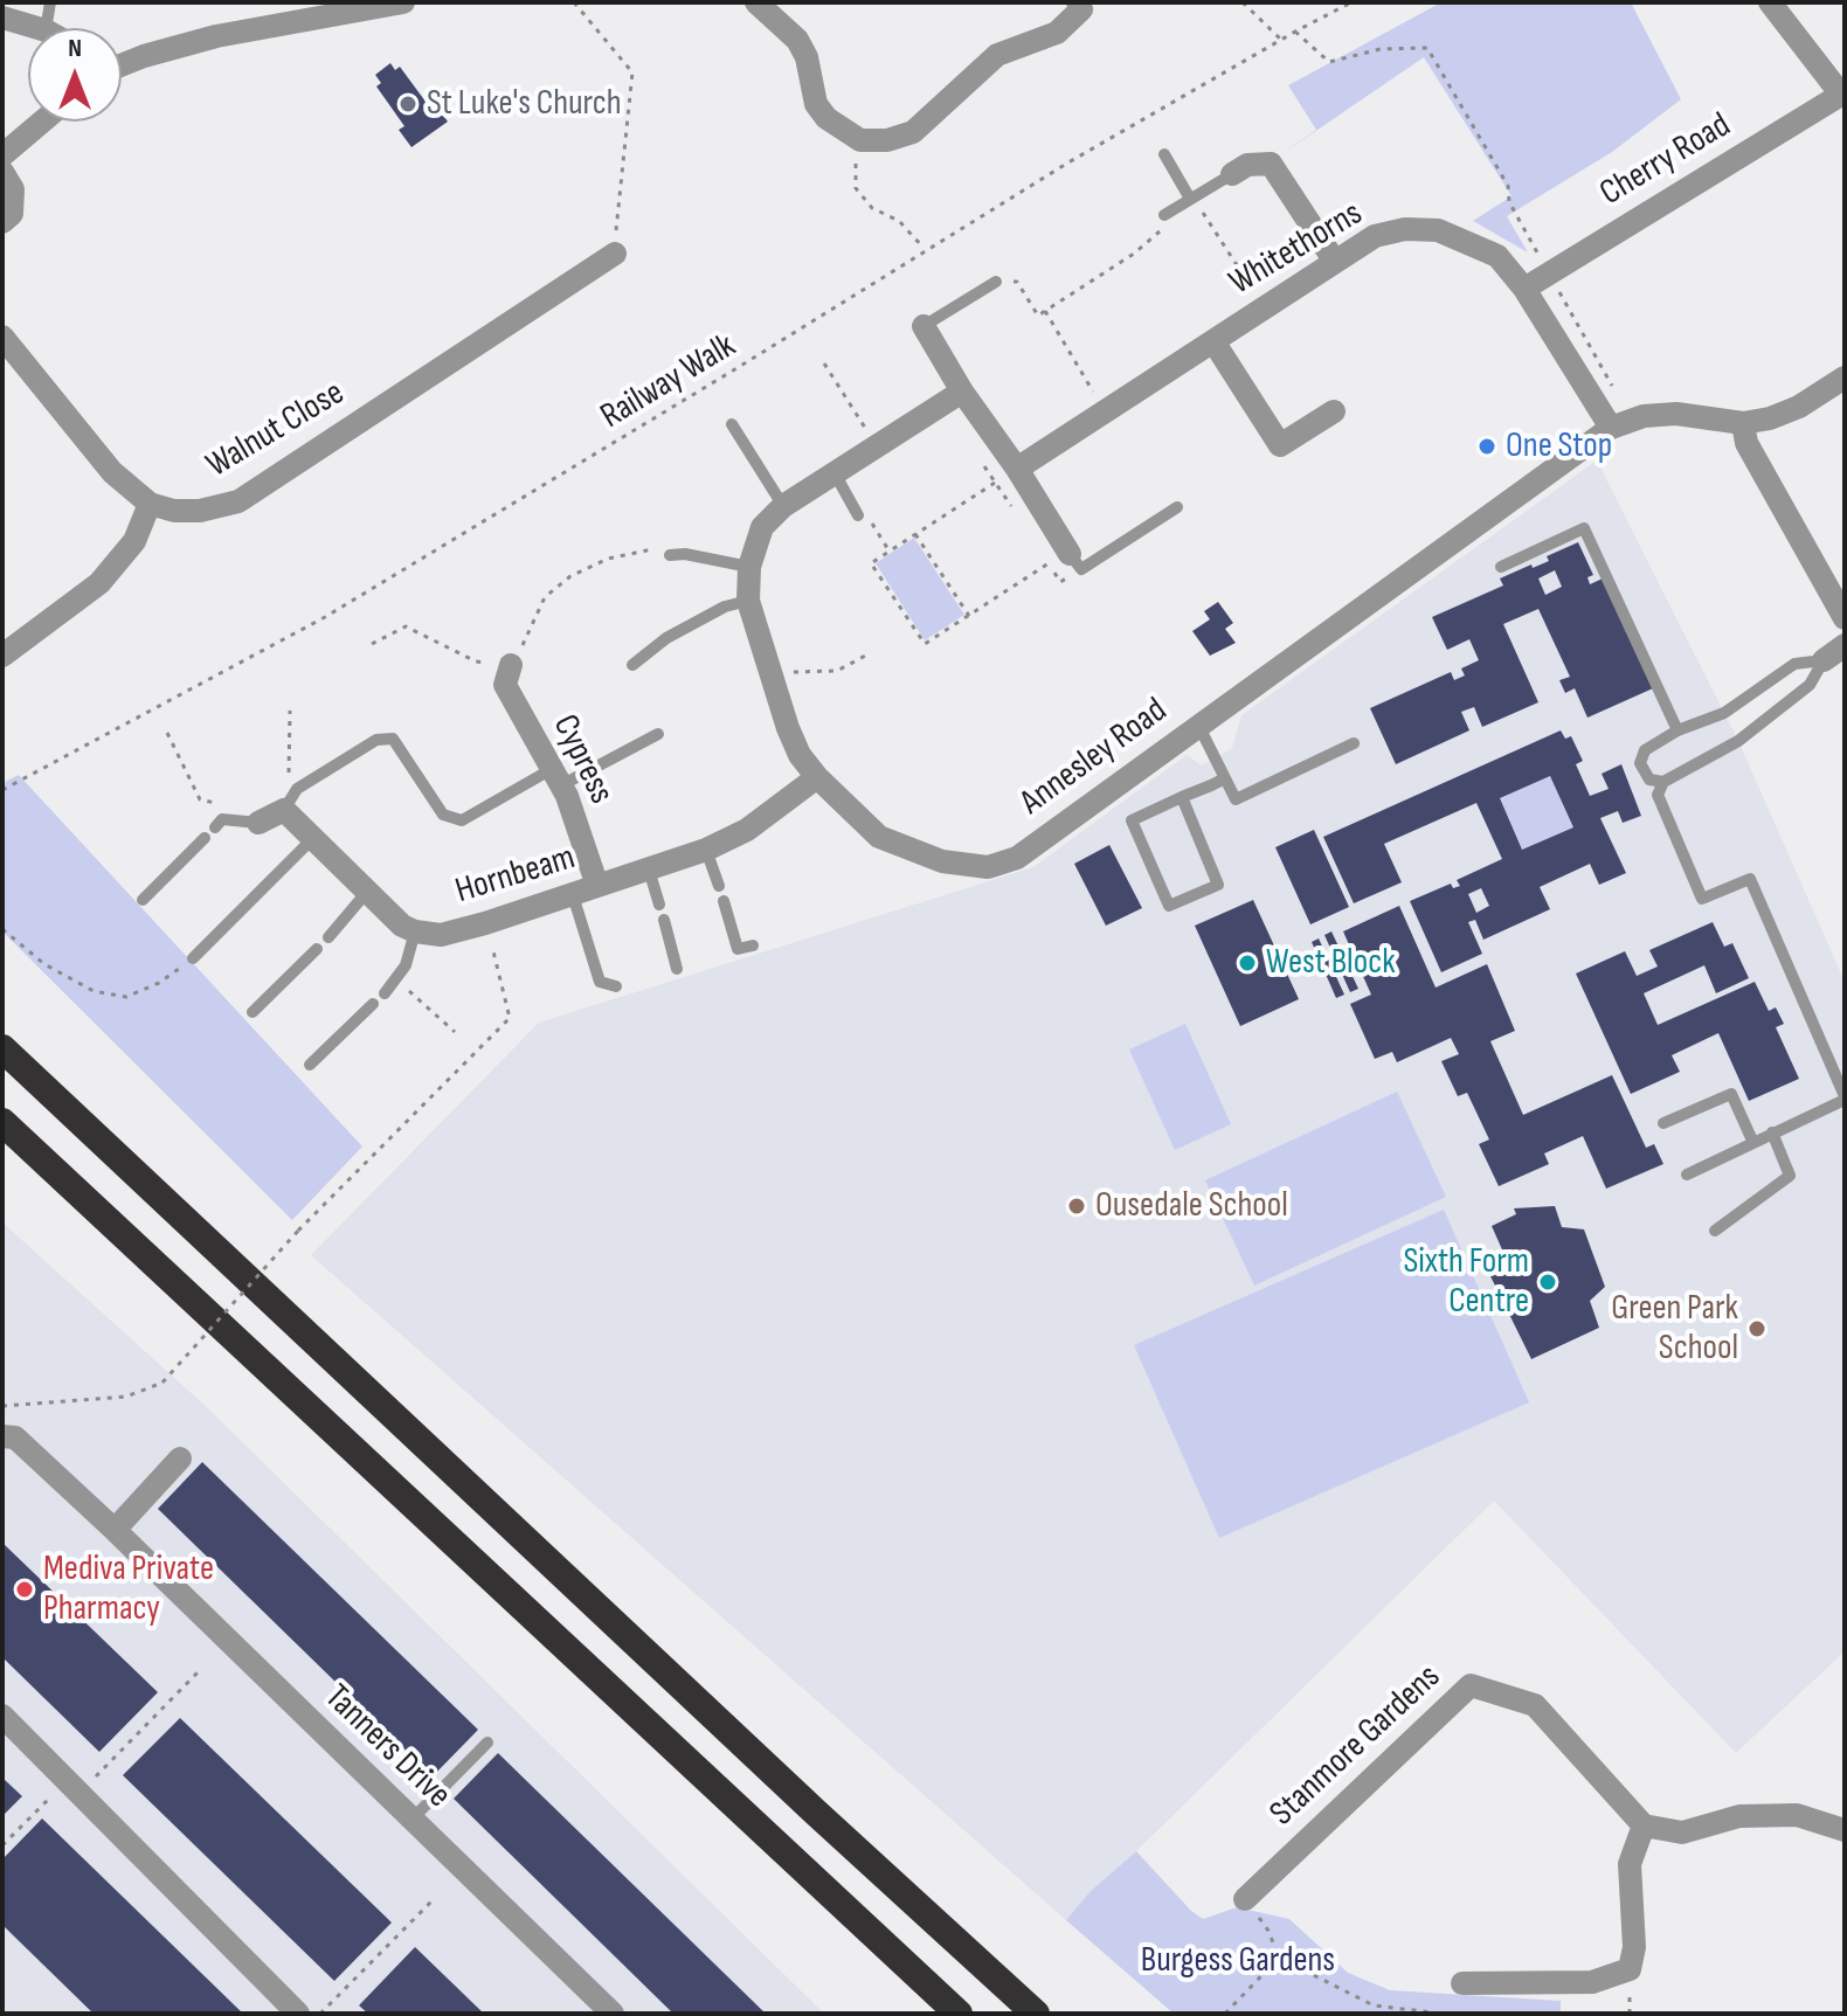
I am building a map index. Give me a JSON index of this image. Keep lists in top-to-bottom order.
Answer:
{
  "streets": {
    "street": [
      "Cherry Road",
      "Whitethorns",
      "Walnut Close",
      "Annesley Road",
      "Cypress",
      "Hornbeam",
      "Stanmore Gardens",
      "Tanners Drive"
    ],
    "path": ["Railway Walk"]
  },
  "crossings": [
    ["Cherry Road", "Whitethorns"],
    ["Whitethorns", "Annesley Road"],
    ["Annesley Road", "Hornbeam"],
    ["Cypress", "Hornbeam"]
  ],
  "parks": ["Burgess Gardens"],
  "places": [
    "St Luke's Church",
    "One Stop",
    "West Block",
    "Ousedale School",
    "Sixth Form Centre",
    "Green Park School",
    "Mediva Private Pharmacy"
  ],
  "north": "top"
}
